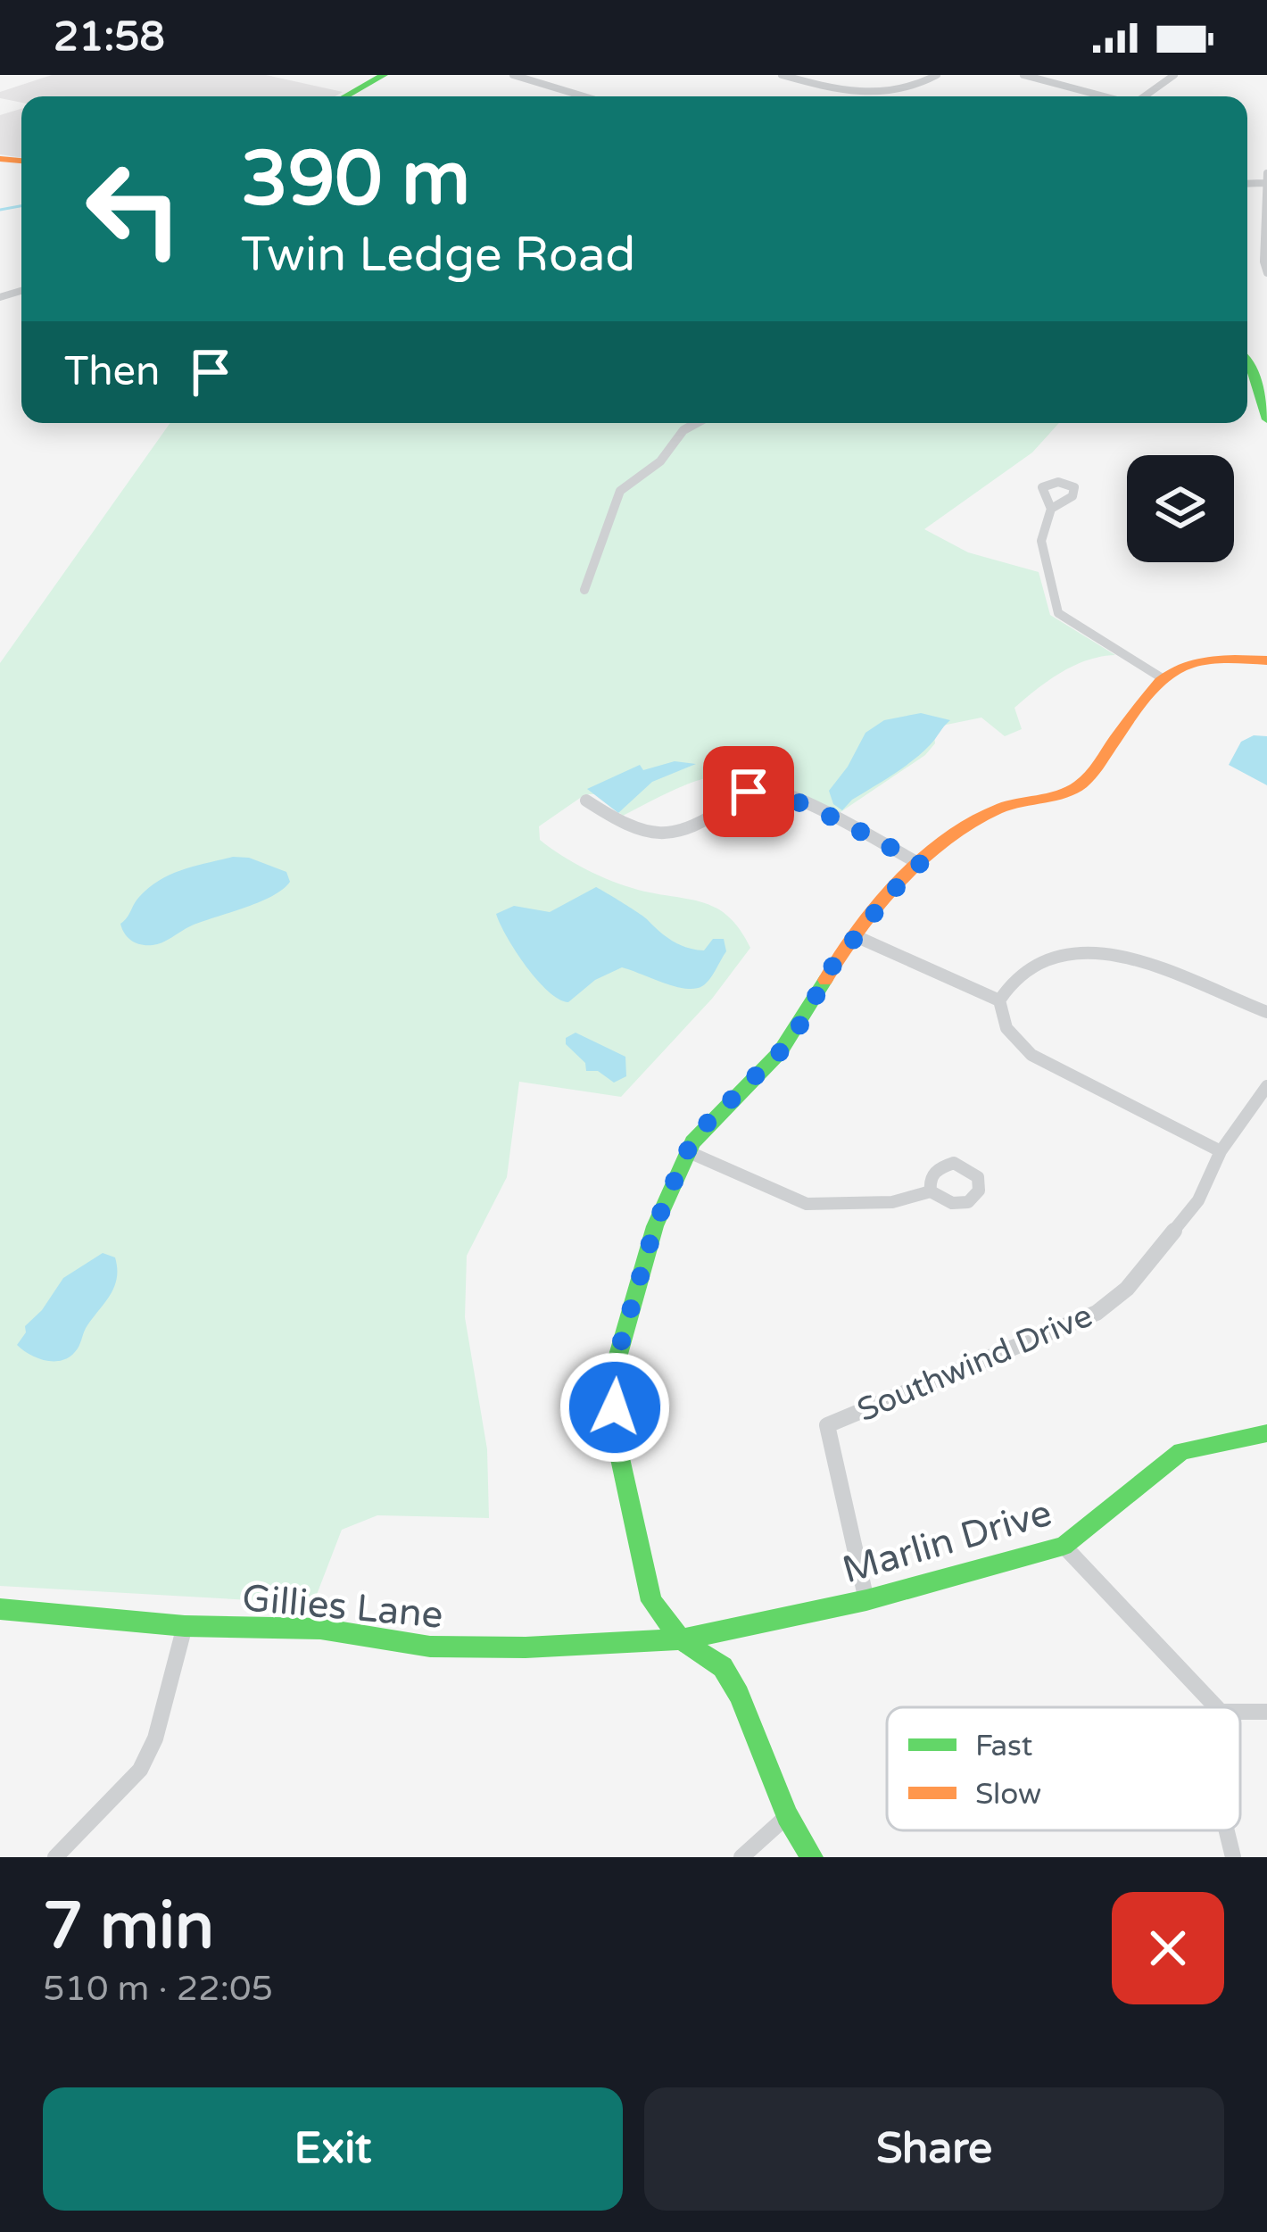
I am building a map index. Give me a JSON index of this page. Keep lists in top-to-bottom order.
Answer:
{
  "streets": {
    "street": ["Southwind Drive", "Marlin Drive", "Gillies Lane"]
  },
  "crossings": [
    ["Southwind Drive", "Marlin Drive"],
    ["Marlin Drive", "Gillies Lane"]
  ],
  "legend": ["Fast", "Slow"],
  "page": {
    "status": "21:58",
    "turn": ["390 m", "Twin Ledge Road"],
    "then": "Then",
    "heading": ["7 min", "510 m · 22:05"],
    "buttons": ["Exit", "Share"]
  }
}
